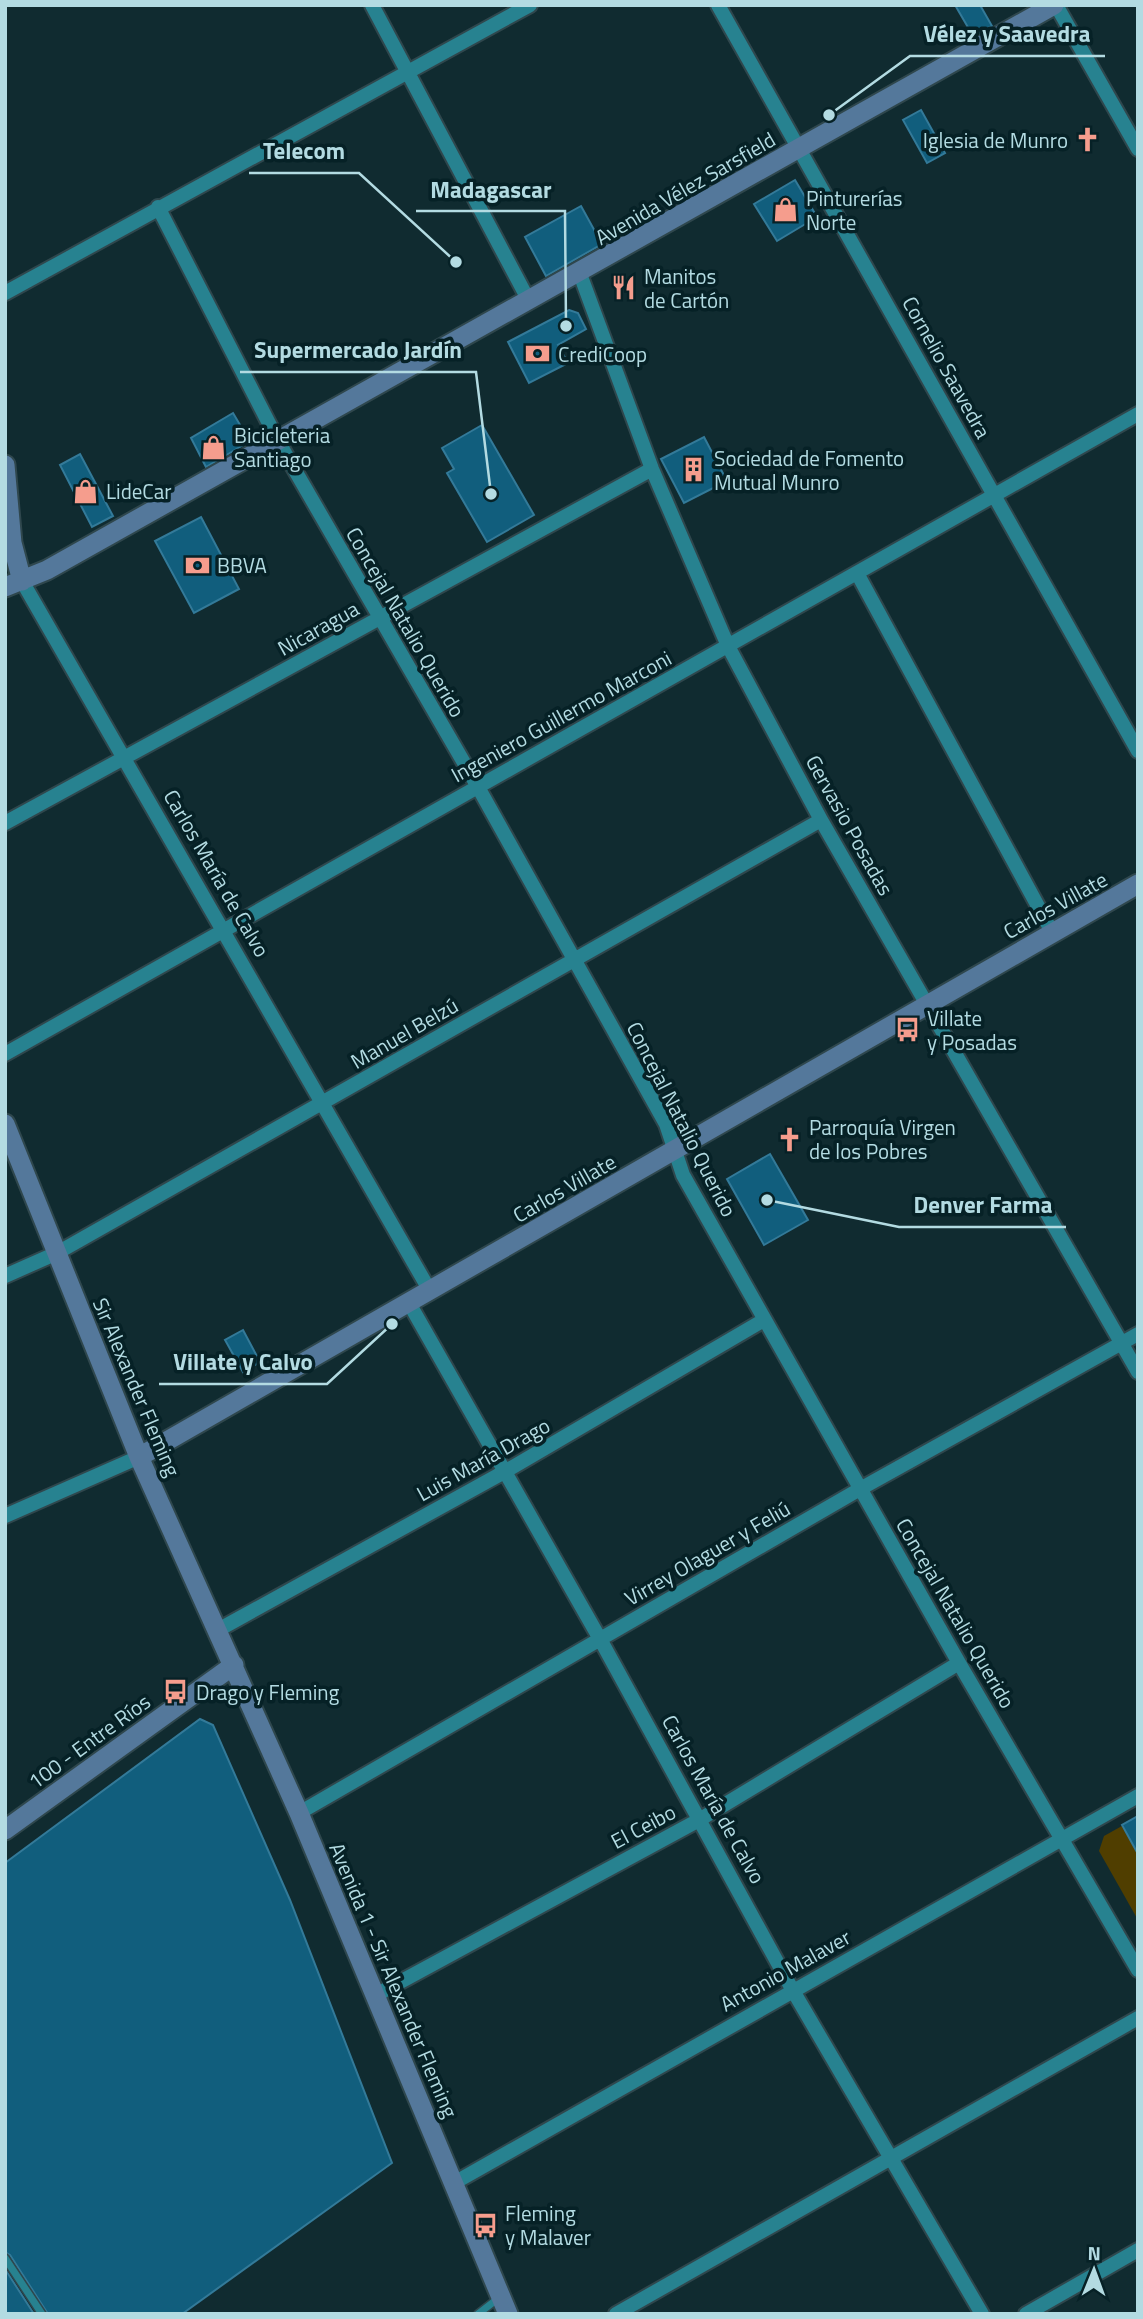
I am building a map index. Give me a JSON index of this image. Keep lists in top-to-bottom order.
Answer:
{
  "streets": {
    "main road": [
      "Avenida Vélez Sarsfield",
      "Carlos María de Calvo",
      "Carlos Villate",
      "Sir Alexander Fleming",
      "100 - Entre Ríos",
      "Avenida 1 - Sir Alexander Fleming"
    ],
    "street": [
      "Cornelio Saavedra",
      "Concejal Natalio Querido",
      "Nicaragua",
      "Ingeniero Guillermo Marconi",
      "Gervasio Posadas",
      "Manuel Belzú",
      "Luis María Drago",
      "Virrey Olaguer y Feliú",
      "El Ceibo",
      "Antonio Malaver"
    ]
  },
  "crossings": [
    ["Avenida Vélez Sarsfield", "Cornelio Saavedra"],
    ["Avenida Vélez Sarsfield", "Concejal Natalio Querido"],
    ["Avenida Vélez Sarsfield", "Gervasio Posadas"],
    ["Avenida Vélez Sarsfield", "Carlos María de Calvo"],
    ["Cornelio Saavedra", "Ingeniero Guillermo Marconi"],
    ["Concejal Natalio Querido", "Nicaragua"],
    ["Concejal Natalio Querido", "Ingeniero Guillermo Marconi"],
    ["Concejal Natalio Querido", "Carlos Villate"],
    ["Concejal Natalio Querido", "Manuel Belzú"],
    ["Concejal Natalio Querido", "Luis María Drago"],
    ["Concejal Natalio Querido", "Virrey Olaguer y Feliú"],
    ["Concejal Natalio Querido", "El Ceibo"],
    ["Concejal Natalio Querido", "Antonio Malaver"],
    ["Nicaragua", "Gervasio Posadas"],
    ["Nicaragua", "Carlos María de Calvo"],
    ["Ingeniero Guillermo Marconi", "Gervasio Posadas"],
    ["Ingeniero Guillermo Marconi", "Carlos María de Calvo"],
    ["Gervasio Posadas", "Carlos Villate"],
    ["Gervasio Posadas", "Manuel Belzú"],
    ["Gervasio Posadas", "Virrey Olaguer y Feliú"],
    ["Carlos María de Calvo", "Carlos Villate"],
    ["Carlos María de Calvo", "Manuel Belzú"],
    ["Carlos María de Calvo", "Luis María Drago"],
    ["Carlos María de Calvo", "Virrey Olaguer y Feliú"],
    ["Carlos María de Calvo", "El Ceibo"],
    ["Carlos María de Calvo", "Antonio Malaver"],
    ["Carlos Villate", "Sir Alexander Fleming"],
    ["Manuel Belzú", "Sir Alexander Fleming"],
    ["Sir Alexander Fleming", "Luis María Drago"],
    ["Sir Alexander Fleming", "100 - Entre Ríos"],
    ["Sir Alexander Fleming", "Avenida 1 - Sir Alexander Fleming"],
    ["Virrey Olaguer y Feliú", "Avenida 1 - Sir Alexander Fleming"],
    ["100 - Entre Ríos", "Avenida 1 - Sir Alexander Fleming"],
    ["El Ceibo", "Avenida 1 - Sir Alexander Fleming"],
    ["Antonio Malaver", "Avenida 1 - Sir Alexander Fleming"]
  ],
  "places": {
    "other": [
      "Vélez y Saavedra",
      "Telecom",
      "Madagascar",
      "Supermercado Jardín",
      "Denver Farma",
      "Villate y Calvo"
    ],
    "church": ["Iglesia de Munro", "Parroquía Virgen de los Pobres"],
    "shop": ["Pinturerías Norte", "Bicicleteria Santiago", "LideCar"],
    "restaurant": ["Manitos de Cartón"],
    "bank": ["CrediCoop", "BBVA"],
    "building": ["Sociedad de Fomento Mutual Munro"],
    "bus stop": ["Villate y Posadas", "Drago y Fleming", "Fleming y Malaver"]
  },
  "north": "top"
}
